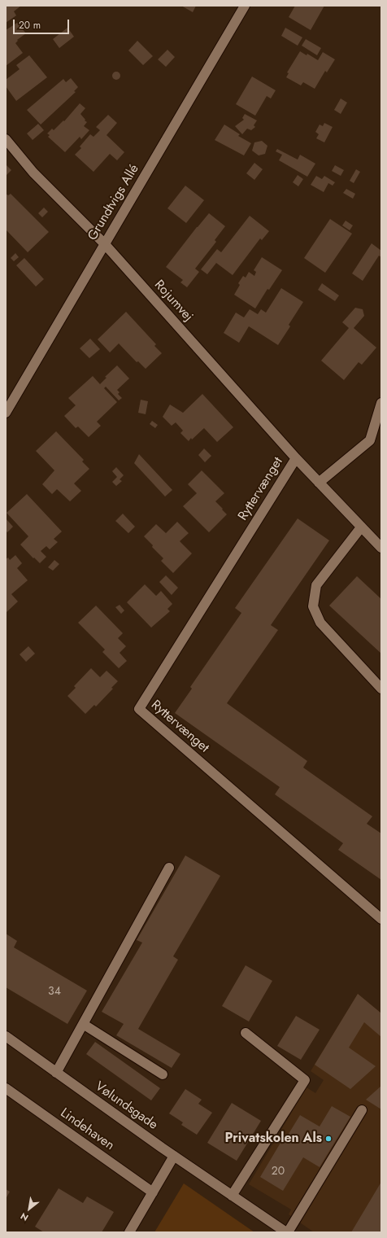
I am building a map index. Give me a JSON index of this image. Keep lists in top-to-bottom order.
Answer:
{
  "streets": {
    "street": [
      "Grundtvigs Allé",
      "Rojumvej",
      "Ryttervænget",
      "Vølundsgade",
      "Lindehaven"
    ]
  },
  "crossings": [
    ["Grundtvigs Allé", "Rojumvej"],
    ["Rojumvej", "Ryttervænget"]
  ],
  "places": ["Privatskolen Als"],
  "house_numbers": ["34", "20"],
  "scale_bar": "20 m",
  "north": "bottom left"
}
